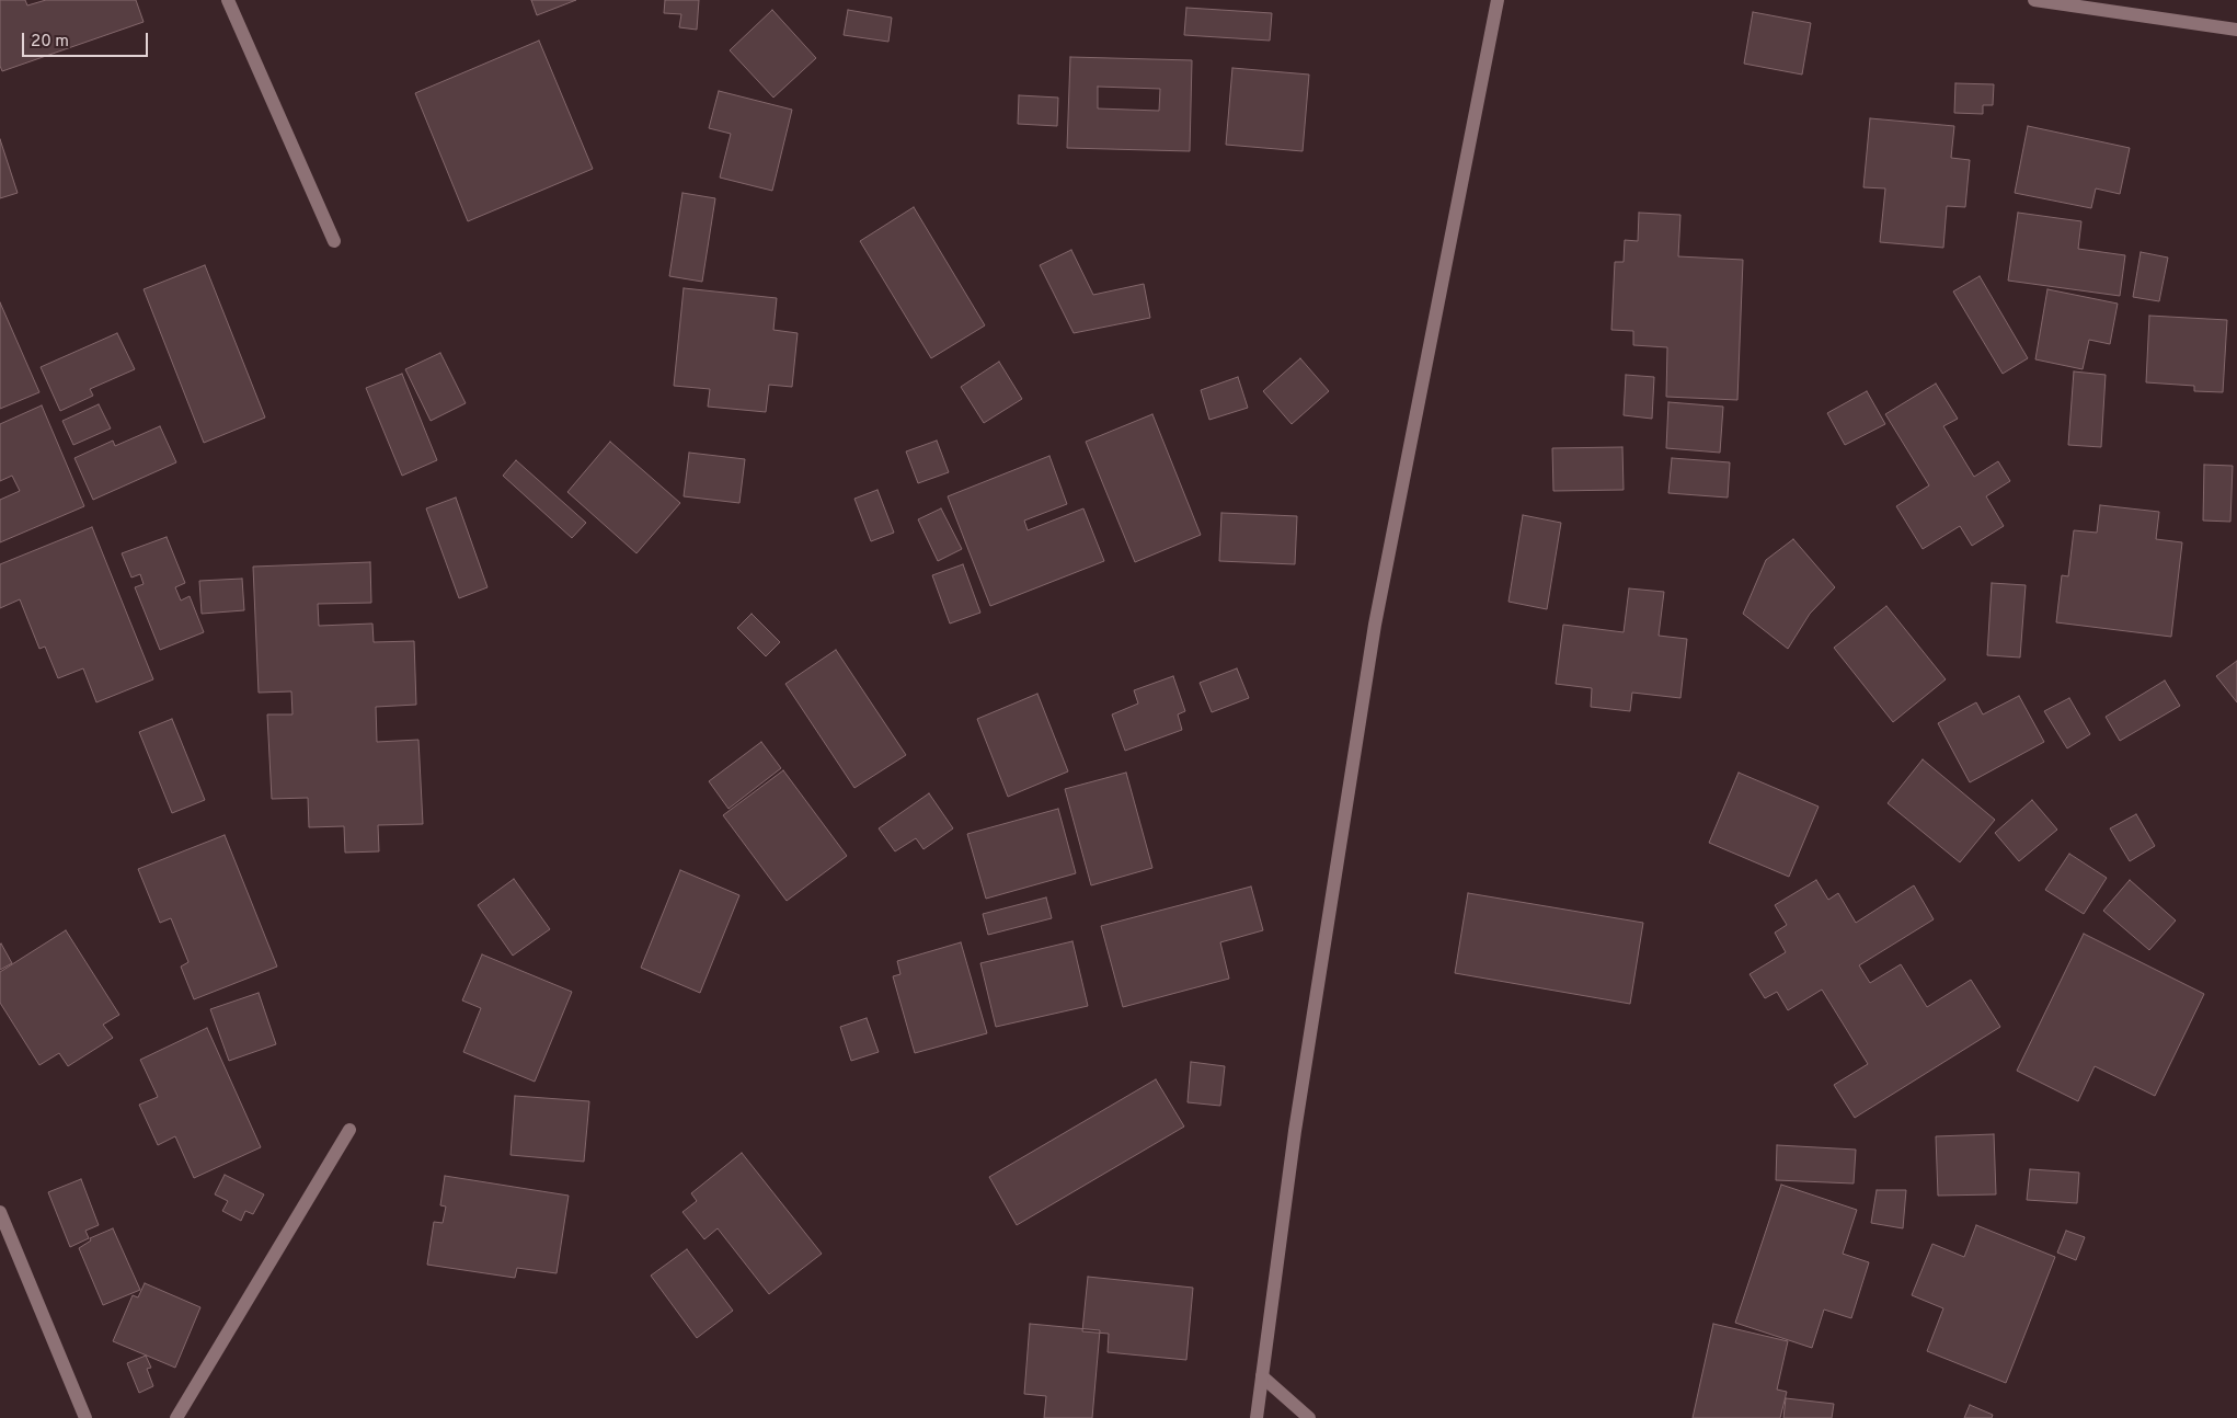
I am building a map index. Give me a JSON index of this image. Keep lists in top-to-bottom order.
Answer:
{
  "scale_bar": "20 m"
}
